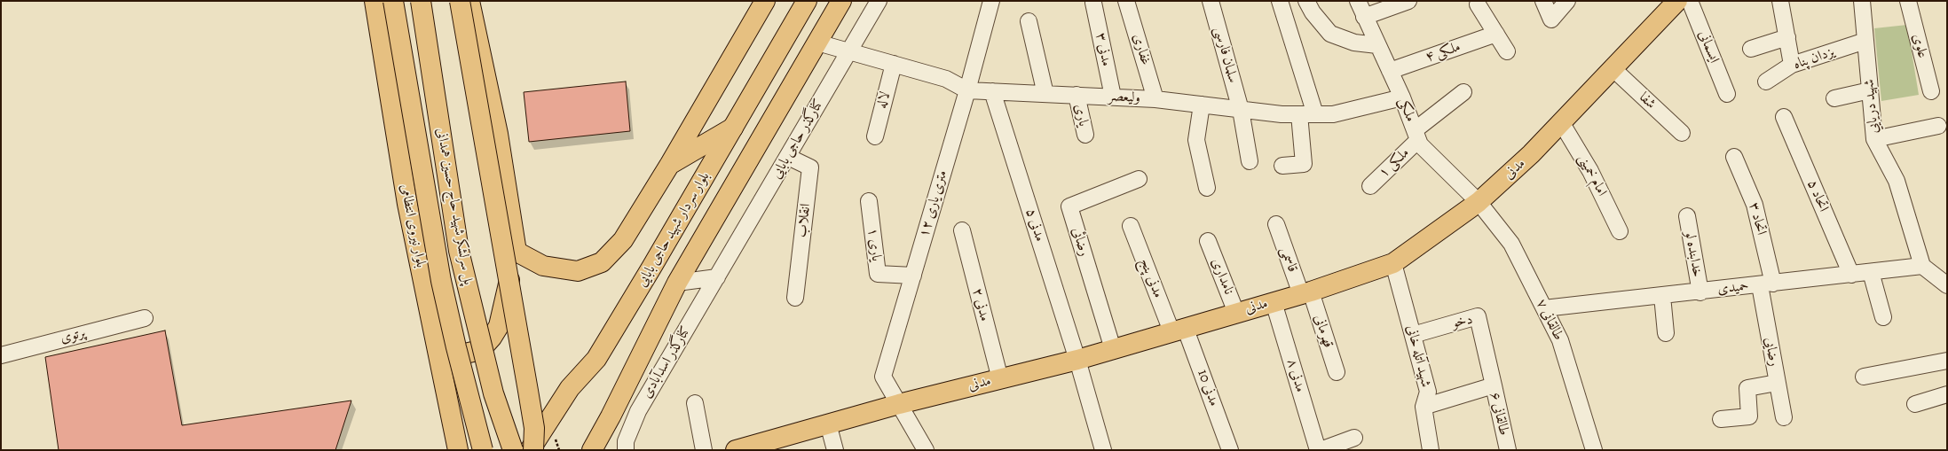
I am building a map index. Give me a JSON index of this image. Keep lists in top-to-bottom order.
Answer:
{
  "streets": {
    "main road": [
      "مدنی",
      "پل سرلشکر شهید حاج حسین همدانی",
      "بلوار نیروی انتظامی",
      "بلوار سردار شهید حاجی بابایی"
    ],
    "street": [
      "علوی",
      "ایسمانی",
      "مدنی ۳",
      "غفاری",
      "ملکی ۴",
      "سلمان فارسی",
      "یزدان پناه",
      "ولیعصر",
      "لاله",
      "شفا",
      "شهيد دريايي",
      "ملکی",
      "یاری",
      "کنارگذر حاجی بابایی",
      "ملکی ۱",
      "امام خمینی",
      "اتحاد ۵",
      "۱۲ متری یاری",
      "اتحاد ۳",
      "انقلاب",
      "مدنی ۵",
      "رضائی",
      "یاری ۱",
      "خدابنده لو",
      "قاسمی",
      "نامداری",
      "مدنی پنج",
      "حمیدی",
      "مدنی ۲",
      "طالقانی ۷",
      "دخو",
      "قهرمانی",
      "پرتوی",
      "رضایی",
      "شهید آتله خانی",
      "کنارگذر اسدآبادی",
      "مدنی ۸",
      "مدنی 10",
      "طالقانی ۶"
    ]
  },
  "crossings": [
    ["مدنی ۳", "ولیعصر"],
    ["غفاری", "ولیعصر"],
    ["ملکی ۴", "ملکی"],
    ["سلمان فارسی", "ولیعصر"],
    ["یزدان پناه", "شهيد دريايي"],
    ["ولیعصر", "لاله"],
    ["ولیعصر", "ملکی"],
    ["ولیعصر", "یاری"],
    ["ولیعصر", "کنارگذر حاجی بابایی"],
    ["ولیعصر", "۱۲ متری یاری"],
    ["ولیعصر", "مدنی ۵"],
    ["شفا", "مدنی"],
    ["شهيد دريايي", "حمیدی"],
    ["ملکی", "ملکی ۱"],
    ["ملکی", "مدنی"],
    ["ملکی", "طالقانی ۷"],
    ["کنارگذر حاجی بابایی", "انقلاب"],
    ["کنارگذر حاجی بابایی", "کنارگذر اسدآبادی"],
    ["مدنی", "امام خمینی"],
    ["مدنی", "۱۲ متری یاری"],
    ["مدنی", "مدنی ۵"],
    ["مدنی", "رضائی"],
    ["مدنی", "قاسمی"],
    ["مدنی", "نامداری"],
    ["مدنی", "مدنی پنج"],
    ["مدنی", "مدنی ۲"],
    ["مدنی", "طالقانی ۷"],
    ["مدنی", "قهرمانی"],
    ["مدنی", "شهید آتله خانی"],
    ["مدنی", "مدنی ۸"],
    ["مدنی", "مدنی 10"],
    ["اتحاد ۵", "حمیدی"],
    ["۱۲ متری یاری", "یاری ۱"],
    ["اتحاد ۳", "حمیدی"],
    ["اتحاد ۳", "رضایی"],
    ["خدابنده لو", "حمیدی"],
    ["قاسمی", "قهرمانی"],
    ["مدنی پنج", "مدنی 10"],
    ["حمیدی", "طالقانی ۷"],
    ["حمیدی", "رضایی"],
    ["دخو", "شهید آتله خانی"],
    ["دخو", "طالقانی ۶"],
    ["شهید آتله خانی", "طالقانی ۶"]
  ]
}
